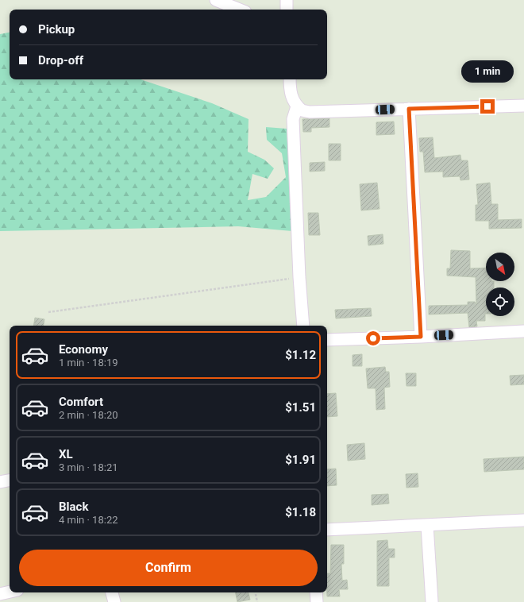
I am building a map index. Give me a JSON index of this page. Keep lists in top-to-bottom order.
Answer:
{
  "north": "bottom right",
  "page": {
    "banner": ["Pickup", "Drop-off"],
    "bubble": "1 min",
    "list": [
      {
        "name": "Economy",
        "note": "1 min · 18:19",
        "value": "$1.12"
      },
      {
        "name": "Comfort",
        "note": "2 min · 18:20",
        "value": "$1.51"
      },
      {
        "name": "XL",
        "note": "3 min · 18:21",
        "value": "$1.91"
      },
      {
        "name": "Black",
        "note": "4 min · 18:22",
        "value": "$1.18"
      }
    ],
    "buttons": "Confirm"
  }
}
